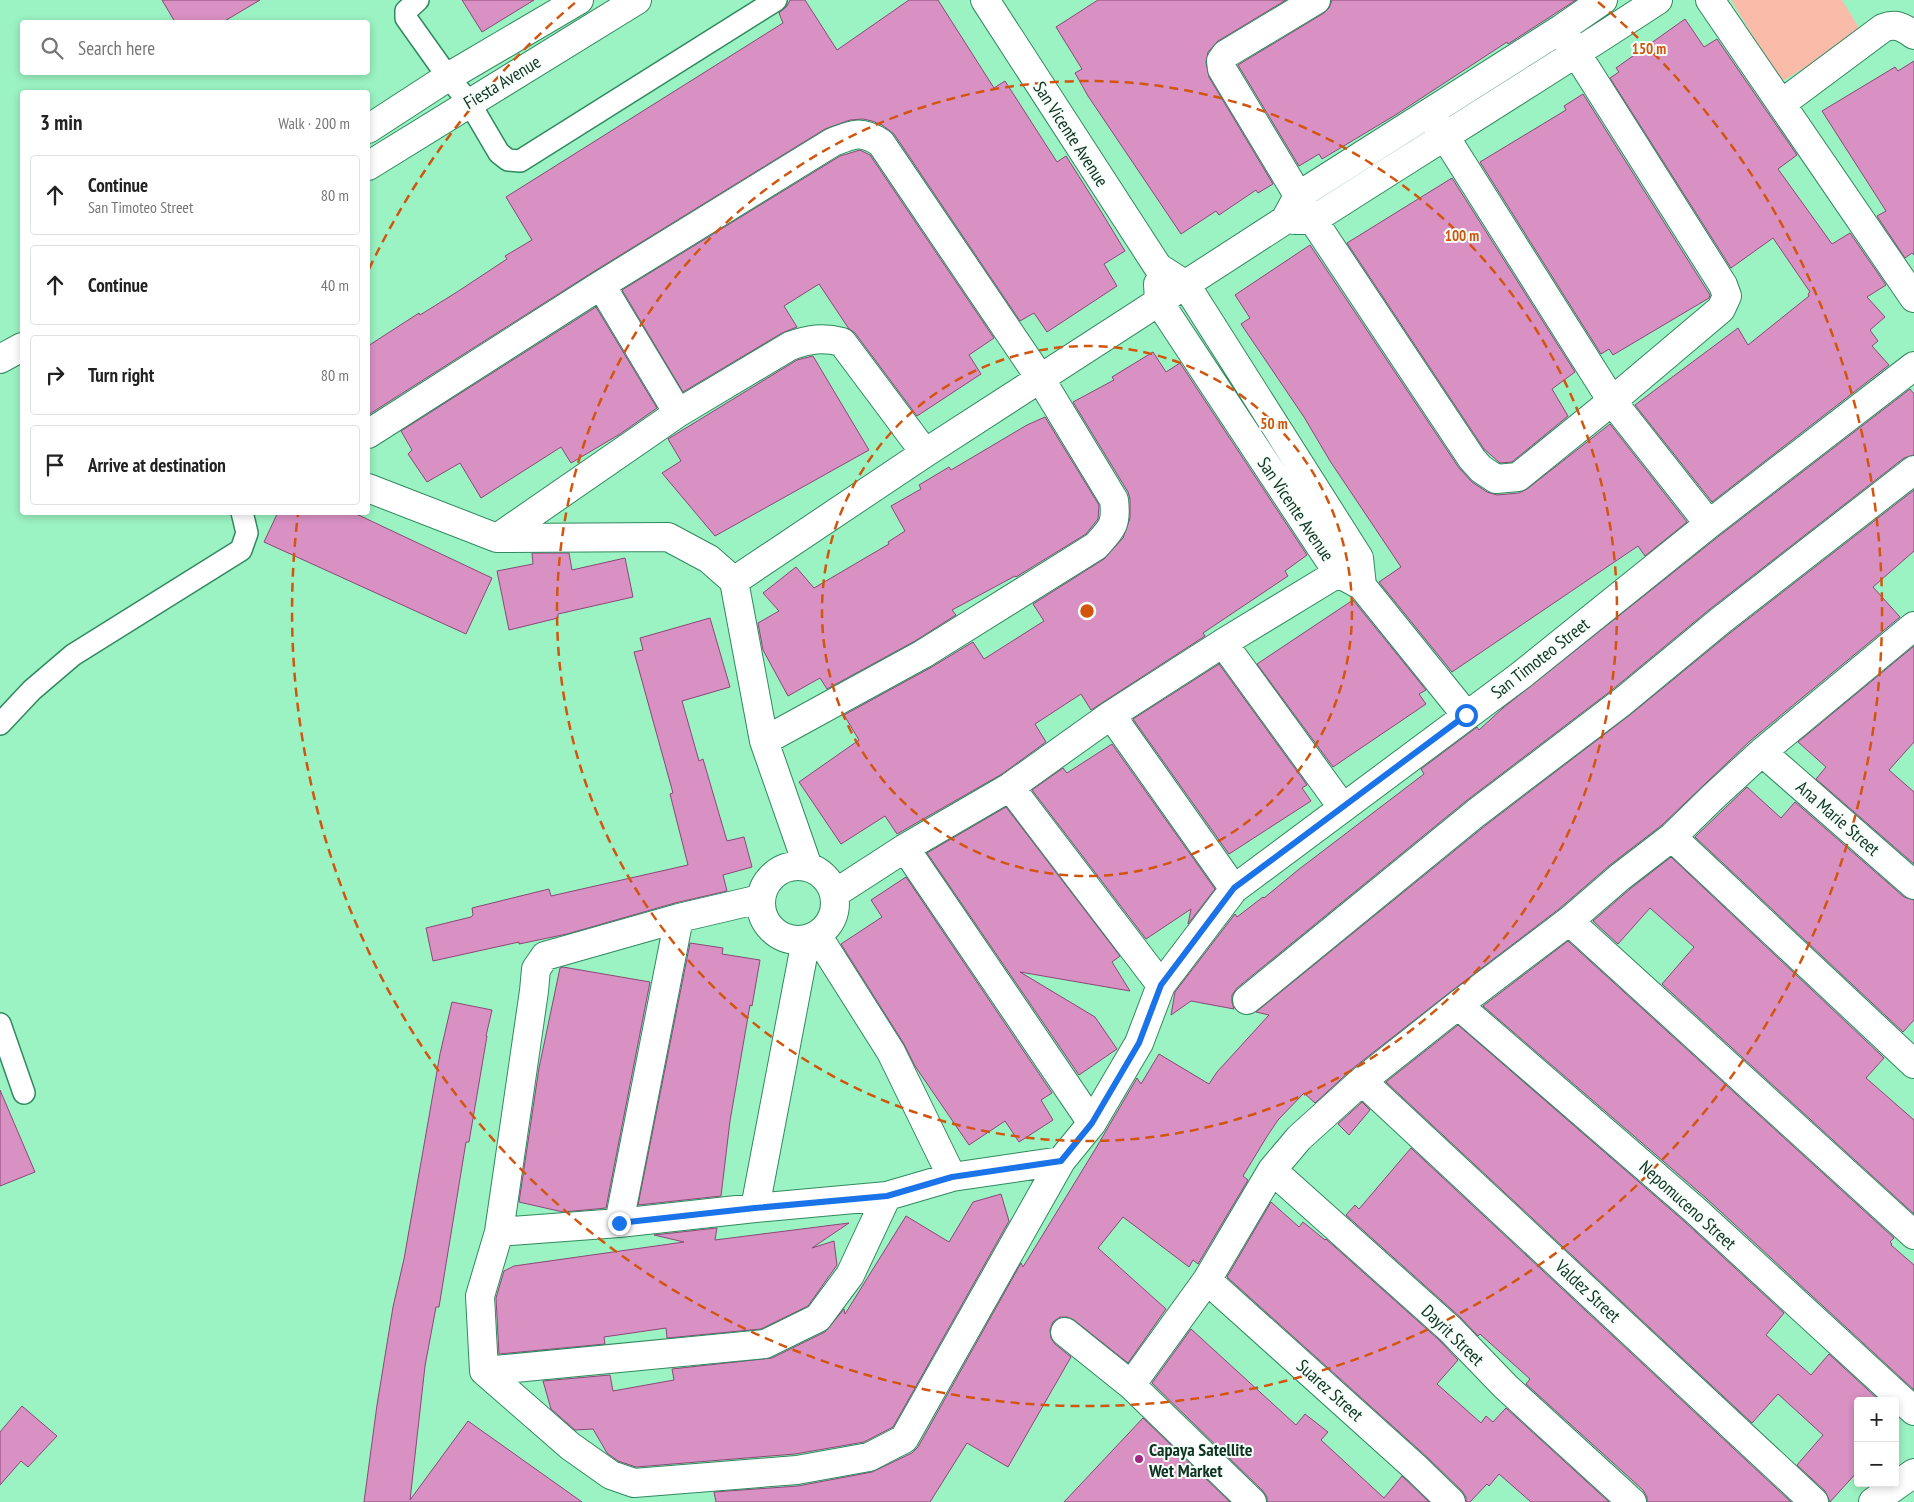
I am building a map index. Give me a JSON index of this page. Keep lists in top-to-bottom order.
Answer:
{
  "streets": {
    "street": [
      "Fiesta Avenue",
      "San Vicente Avenue",
      "San Timoteo Street",
      "Ana Marie Street",
      "Nepomuceno Street",
      "Valdez Street",
      "Dayrit Street",
      "Suarez Street"
    ]
  },
  "crossings": [
    ["San Vicente Avenue", "San Timoteo Street"]
  ],
  "places": ["Capaya Satellite Wet Market"],
  "page": {
    "search": "Search here",
    "heading": ["3 min", "Walk · 200 m"],
    "list": [
      ["Continue", "San Timoteo Street", "80 m"],
      ["Continue", "40 m"],
      ["Turn right", "80 m"],
      "Arrive at destination"
    ],
    "map_buttons": ["+", "−"]
  },
  "rings": ["150 m", "100 m", "50 m"]
}
